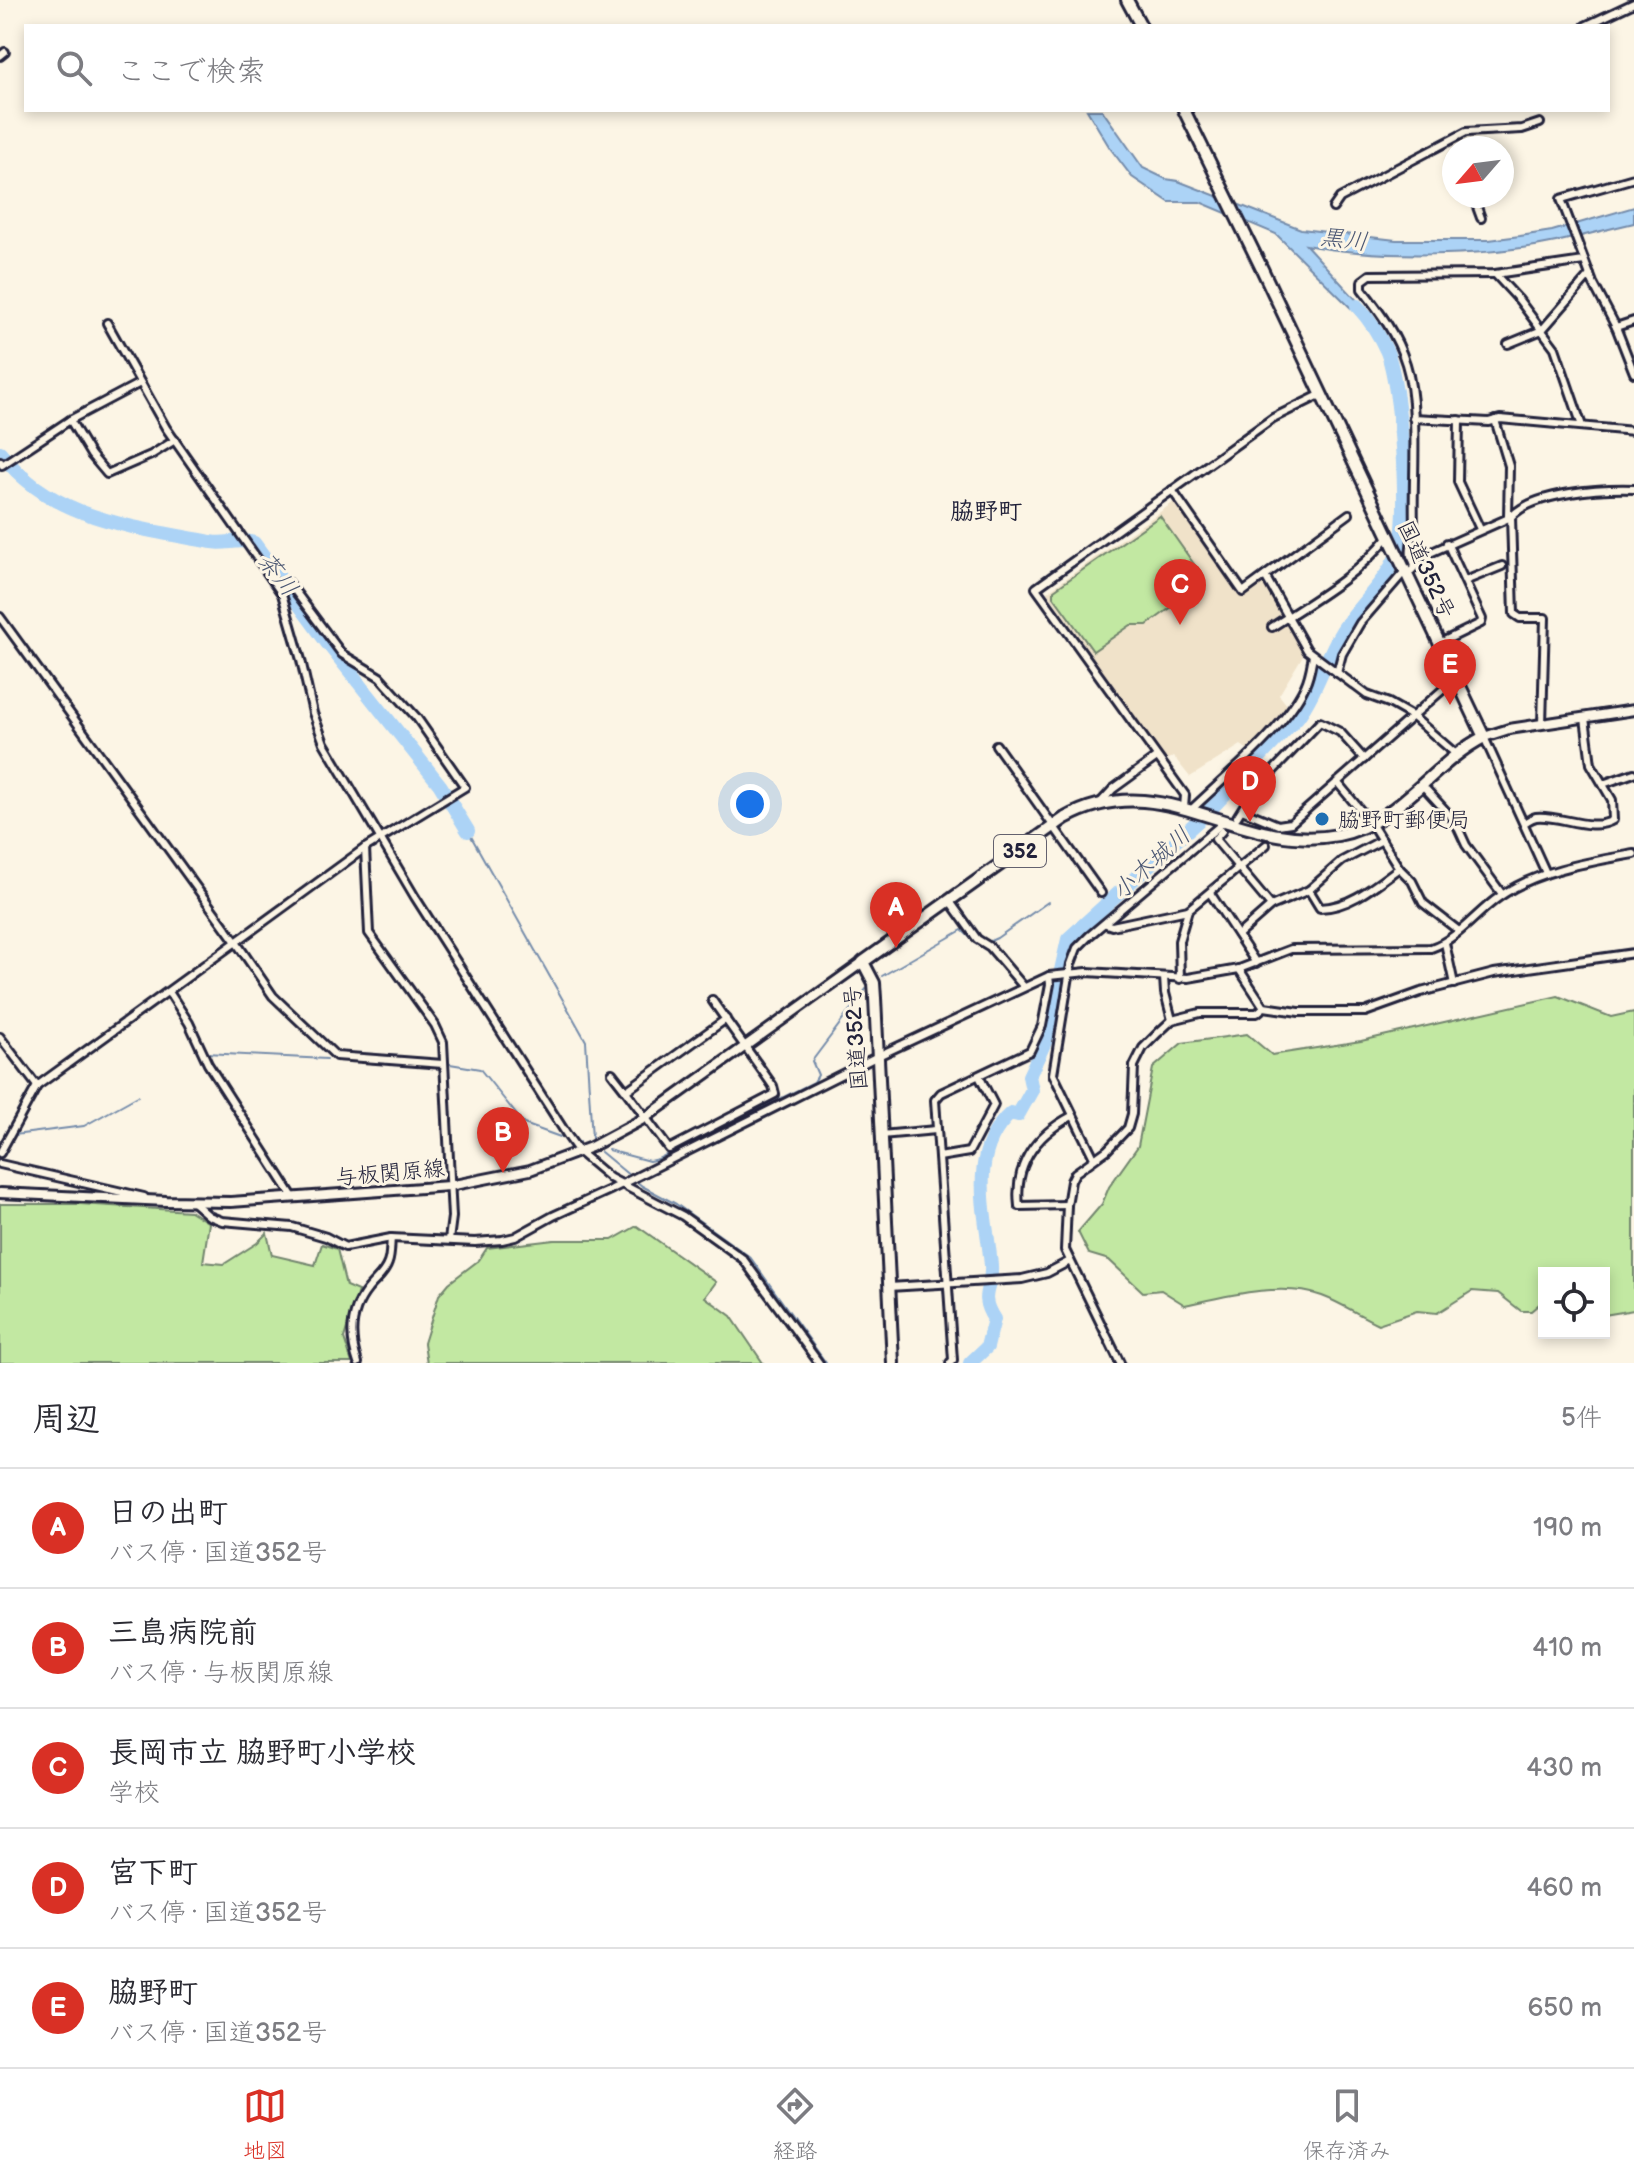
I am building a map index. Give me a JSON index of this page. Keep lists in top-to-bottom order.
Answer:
{
  "streets": {
    "highway": ["国道352号", "352"],
    "main road": ["与板関原線"]
  },
  "crossings": [
    ["国道352号", "与板関原線"]
  ],
  "districts": ["脇野町"],
  "water": ["黒川", "茶川", "小木城川"],
  "places": ["脇野町郵便局"],
  "north": "bottom left",
  "page": {
    "search": "ここで検索",
    "pins": [
      "C",
      "E",
      "D",
      "A",
      "B"
    ],
    "heading": ["周辺", "5件"],
    "list": [
      {
        "mark": "A",
        "name": "日の出町",
        "note": "バス停 · 国道352号",
        "value": "190 m"
      },
      {
        "mark": "B",
        "name": "三島病院前",
        "note": "バス停 · 与板関原線",
        "value": "410 m"
      },
      {
        "mark": "C",
        "name": "長岡市立 脇野町小学校",
        "note": "学校",
        "value": "430 m"
      },
      {
        "mark": "D",
        "name": "宮下町",
        "note": "バス停 · 国道352号",
        "value": "460 m"
      },
      {
        "mark": "E",
        "name": "脇野町",
        "note": "バス停 · 国道352号",
        "value": "650 m"
      }
    ],
    "nav": ["地図", "経路", "保存済み"]
  }
}
